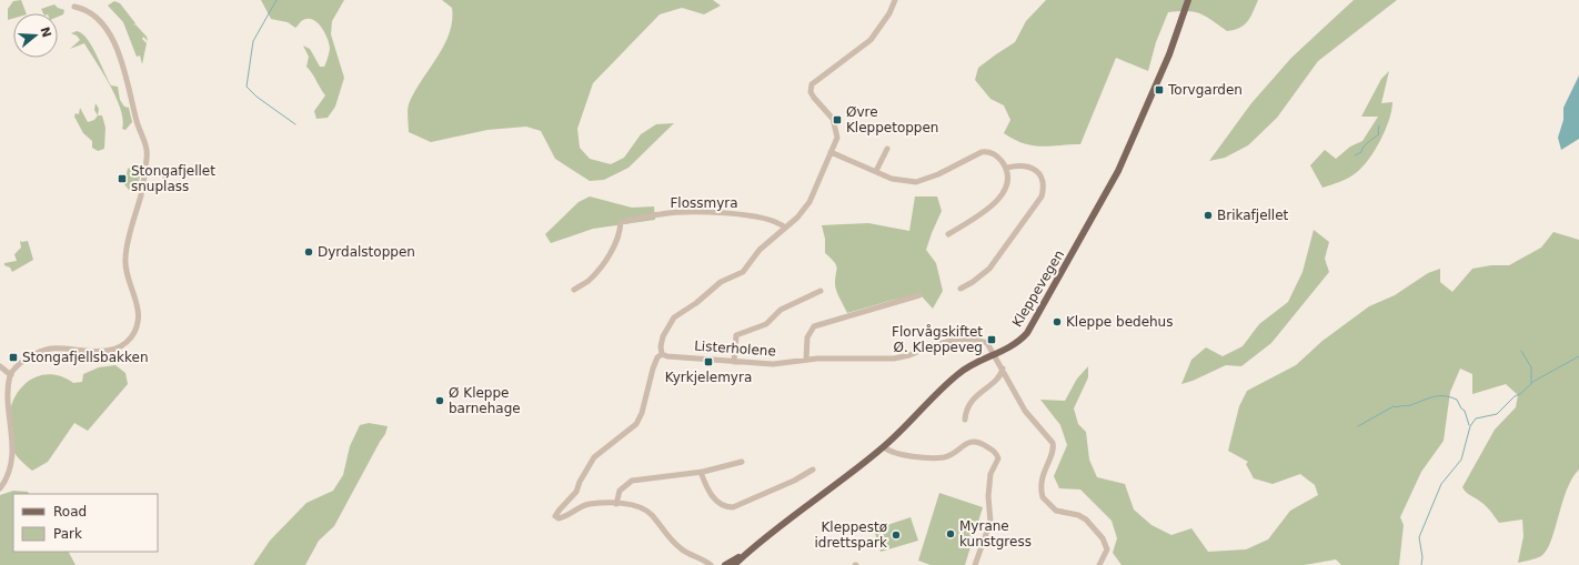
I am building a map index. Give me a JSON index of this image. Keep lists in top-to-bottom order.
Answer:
{
  "streets": {
    "main road": ["Kleppevegen"],
    "street": ["Flossmyra", "Listerholene"]
  },
  "crossings": [
    ["Kleppevegen", "Listerholene"]
  ],
  "places": {
    "transit": [
      "Torvgarden",
      "Øvre Kleppetoppen",
      "Stongafjellet snuplass",
      "Florvågskiftet Ø. Kleppeveg",
      "Stongafjellsbakken",
      "Kyrkjelemyra"
    ],
    "other": [
      "Brikafjellet",
      "Dyrdalstoppen",
      "Kleppe bedehus",
      "Ø Kleppe barnehage",
      "Myrane kunstgress",
      "Kleppestø idrettspark"
    ]
  },
  "legend": ["Road", "Park"],
  "north": "right"
}
